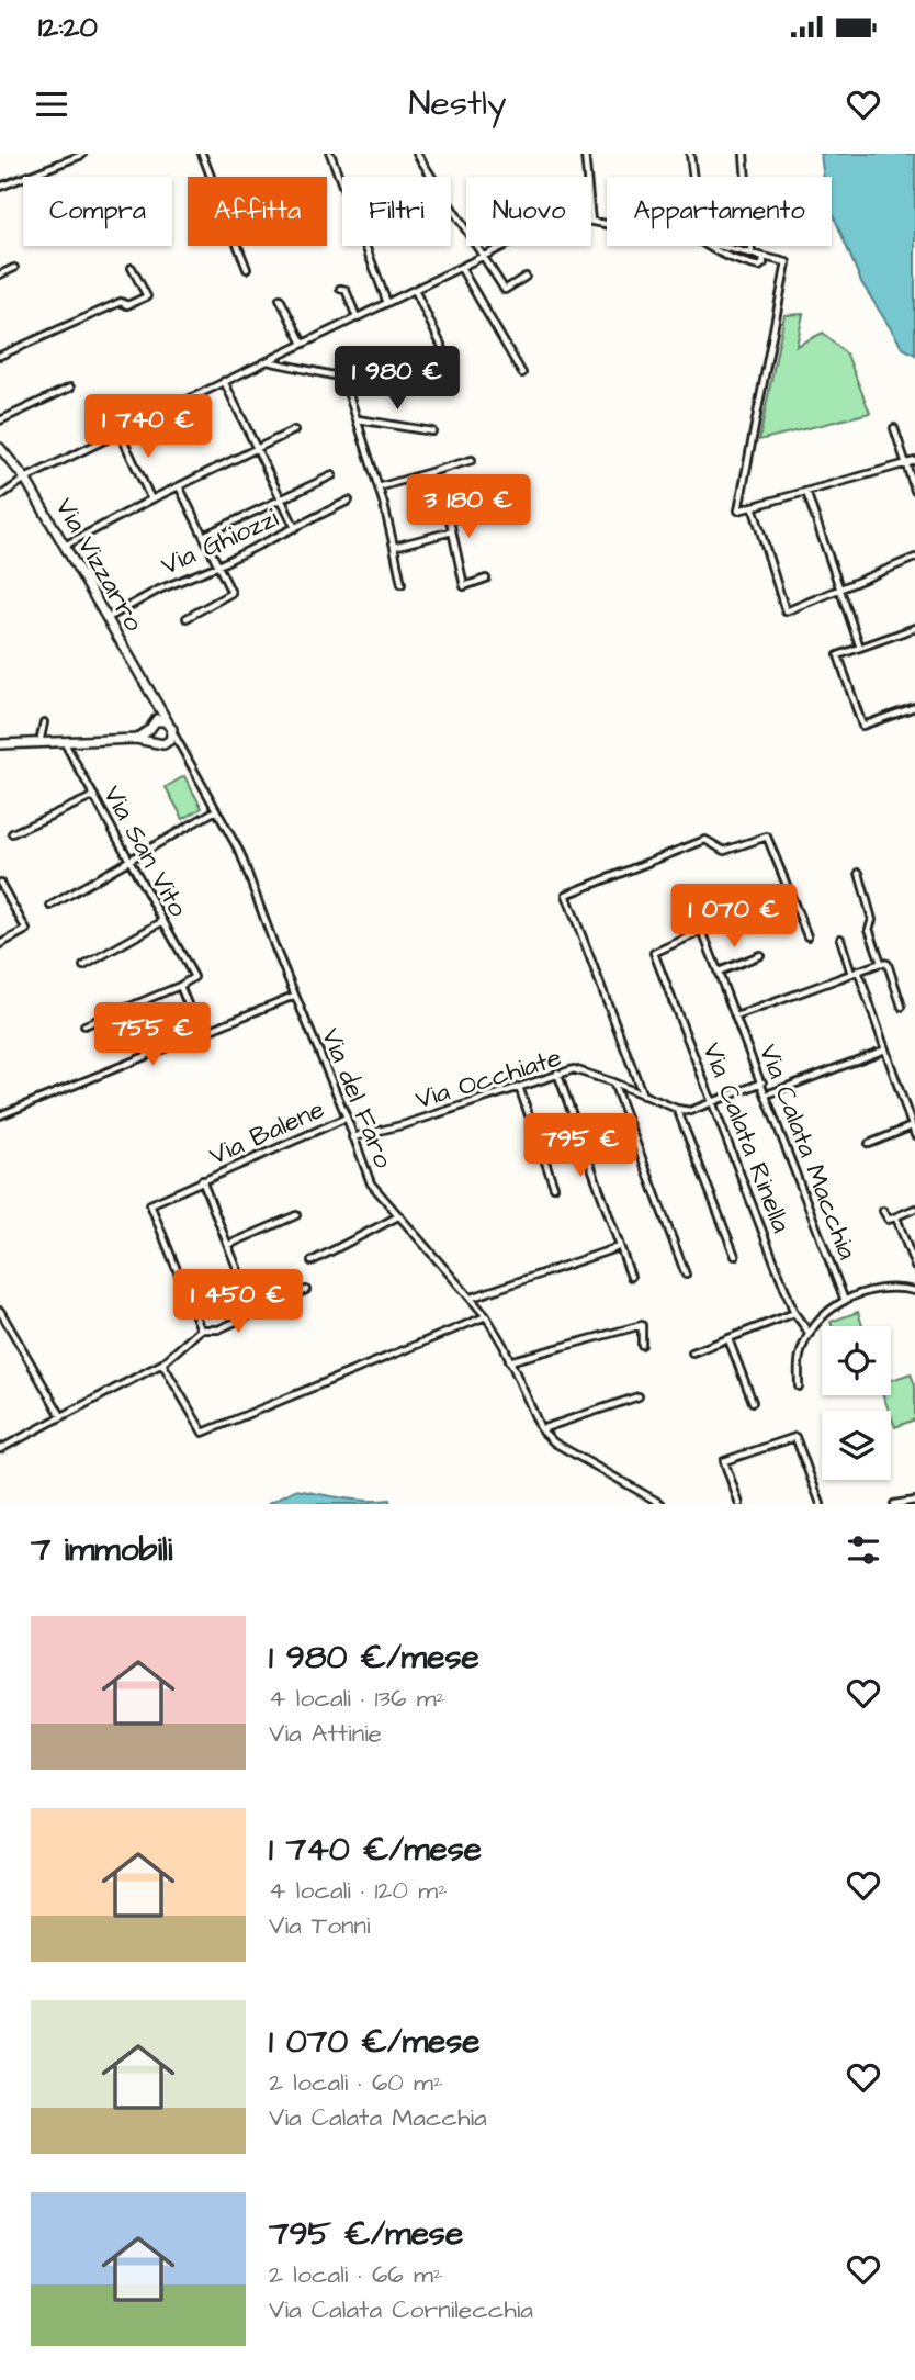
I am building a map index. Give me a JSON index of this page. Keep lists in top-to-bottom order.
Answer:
{
  "streets": {
    "street": [
      "Via Ghiozzi",
      "Via Vizzarro",
      "Via San Vito",
      "Via Occhiate",
      "Via del Faro",
      "Via Balene",
      "Via Calata Rinella",
      "Via Calata Macchia"
    ]
  },
  "crossings": [
    ["Via Ghiozzi", "Via Vizzarro"],
    ["Via Vizzarro", "Via del Faro"],
    ["Via Occhiate", "Via del Faro"],
    ["Via del Faro", "Via Balene"],
    ["Via Calata Rinella", "Via Calata Macchia"]
  ],
  "page": {
    "status": "12:20",
    "header": "Nestly",
    "chip": [
      "Compra",
      "Affitta",
      "Filtri",
      "Nuovo",
      "Appartamento"
    ],
    "price": [
      "1 980 €",
      "1 740 €",
      "3 180 €",
      "1 070 €",
      "755 €",
      "795 €",
      "1 450 €"
    ],
    "heading": "7 immobili",
    "list": [
      {
        "name": "1 980 €/mese",
        "note": "4 locali · 136 m² · Via Attinie"
      },
      {
        "name": "1 740 €/mese",
        "note": "4 locali · 120 m² · Via Tonni"
      },
      {
        "name": "1 070 €/mese",
        "note": "2 locali · 60 m² · Via Calata Macchia"
      },
      {
        "name": "795 €/mese",
        "note": "2 locali · 66 m² · Via Calata Cornilecchia"
      }
    ]
  }
}
